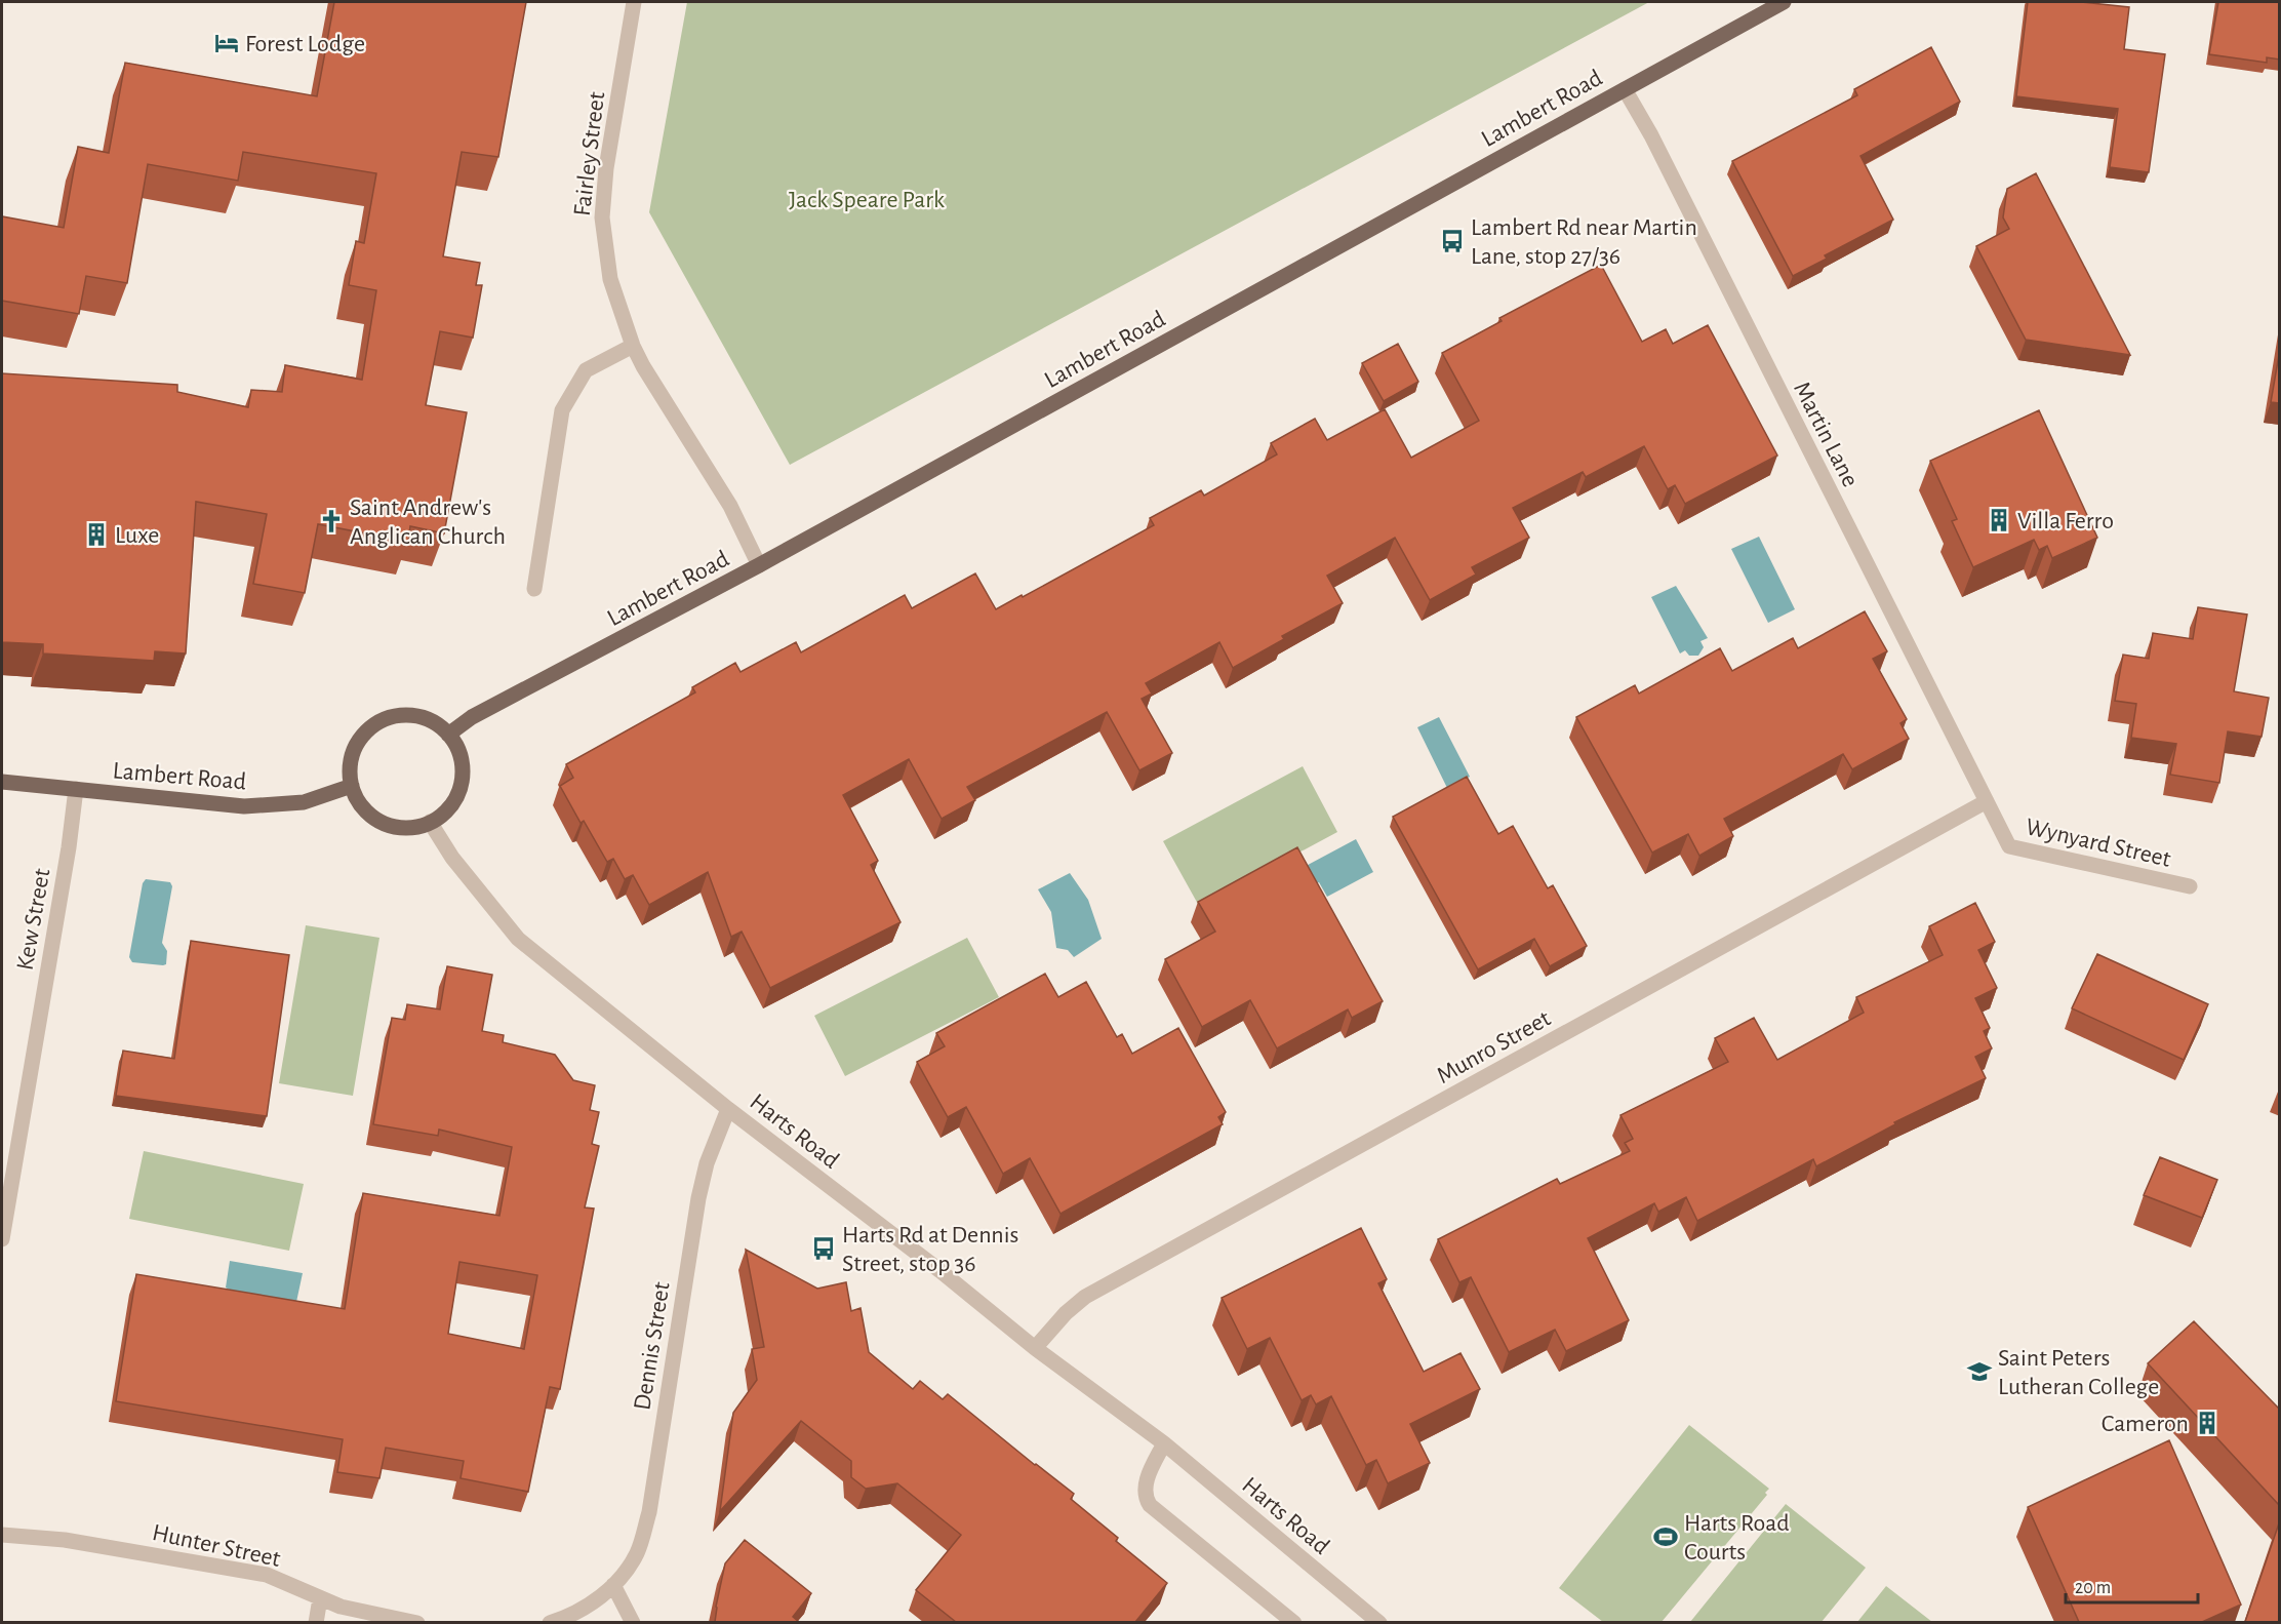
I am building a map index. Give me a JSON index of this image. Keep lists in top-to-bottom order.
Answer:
{
  "streets": {
    "main road": ["Lambert Road"],
    "street": [
      "Fairley Street",
      "Martin Lane",
      "Wynyard Street",
      "Kew Street",
      "Munro Street",
      "Harts Road",
      "Dennis Street",
      "Hunter Street"
    ]
  },
  "crossings": [
    ["Lambert Road", "Fairley Street"],
    ["Lambert Road", "Martin Lane"],
    ["Lambert Road", "Kew Street"],
    ["Lambert Road", "Harts Road"],
    ["Martin Lane", "Wynyard Street"],
    ["Martin Lane", "Munro Street"],
    ["Wynyard Street", "Munro Street"],
    ["Munro Street", "Harts Road"],
    ["Harts Road", "Dennis Street"]
  ],
  "parks": ["Jack Speare Park"],
  "places": {
    "hotel": ["Forest Lodge"],
    "bus stop": ["Lambert Rd near Martin Lane, stop 27/36", "Harts Rd at Dennis Street, stop 36"],
    "building": ["Villa Ferro", "Luxe", "Cameron"],
    "church": ["Saint Andrew's Anglican Church"],
    "school or university": ["Saint Peters Lutheran College"],
    "sports": ["Harts Road Courts"]
  },
  "scale_bar": "20 m"
}
